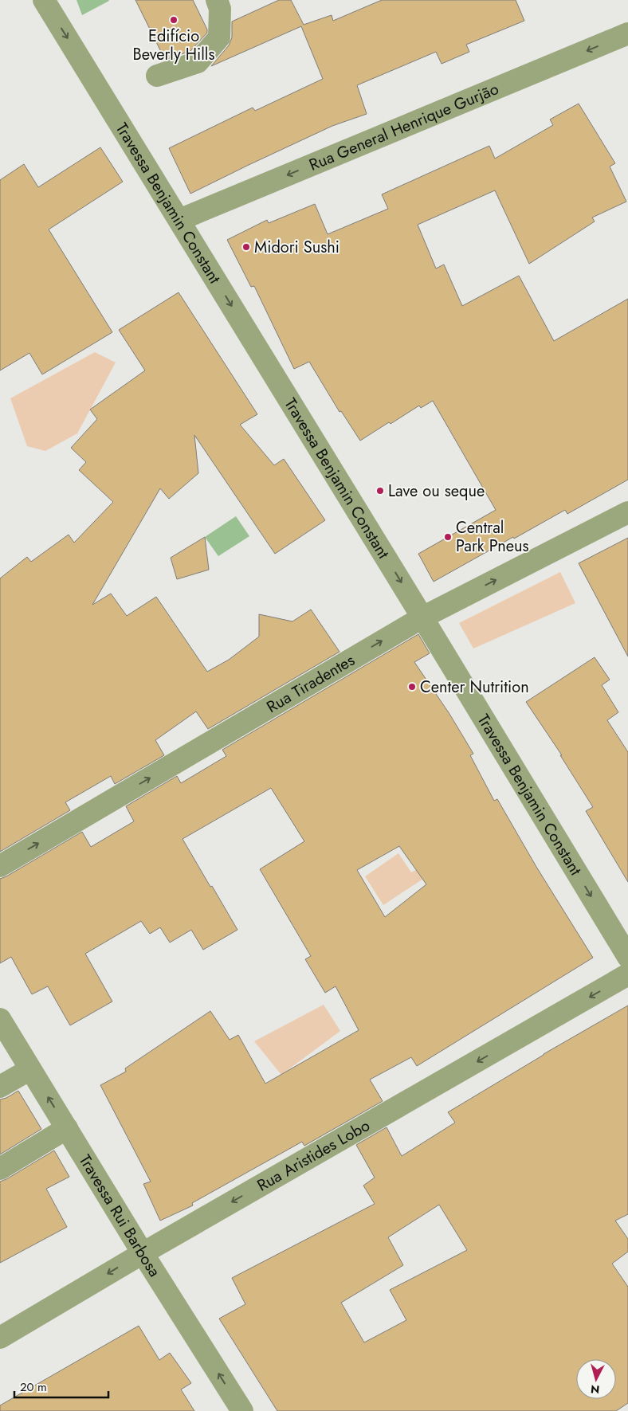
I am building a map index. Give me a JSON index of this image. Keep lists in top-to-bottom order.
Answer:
{
  "streets": {
    "street": [
      "Rua General Henrique Gurjão",
      "Travessa Benjamin Constant",
      "Rua Tiradentes",
      "Rua Aristides Lobo",
      "Travessa Rui Barbosa"
    ]
  },
  "crossings": [
    ["Rua General Henrique Gurjão", "Travessa Benjamin Constant"],
    ["Travessa Benjamin Constant", "Rua Tiradentes"],
    ["Rua Aristides Lobo", "Travessa Rui Barbosa"]
  ],
  "one_way": [
    "Rua General Henrique Gurjão",
    "Travessa Benjamin Constant",
    "Rua Tiradentes",
    "Rua Aristides Lobo",
    "Travessa Rui Barbosa"
  ],
  "places": [
    "Edifício Beverly Hills",
    "Midori Sushi",
    "Lave ou seque",
    "Central Park Pneus",
    "Center Nutrition"
  ],
  "scale_bar": "20 m",
  "north": "bottom"
}
